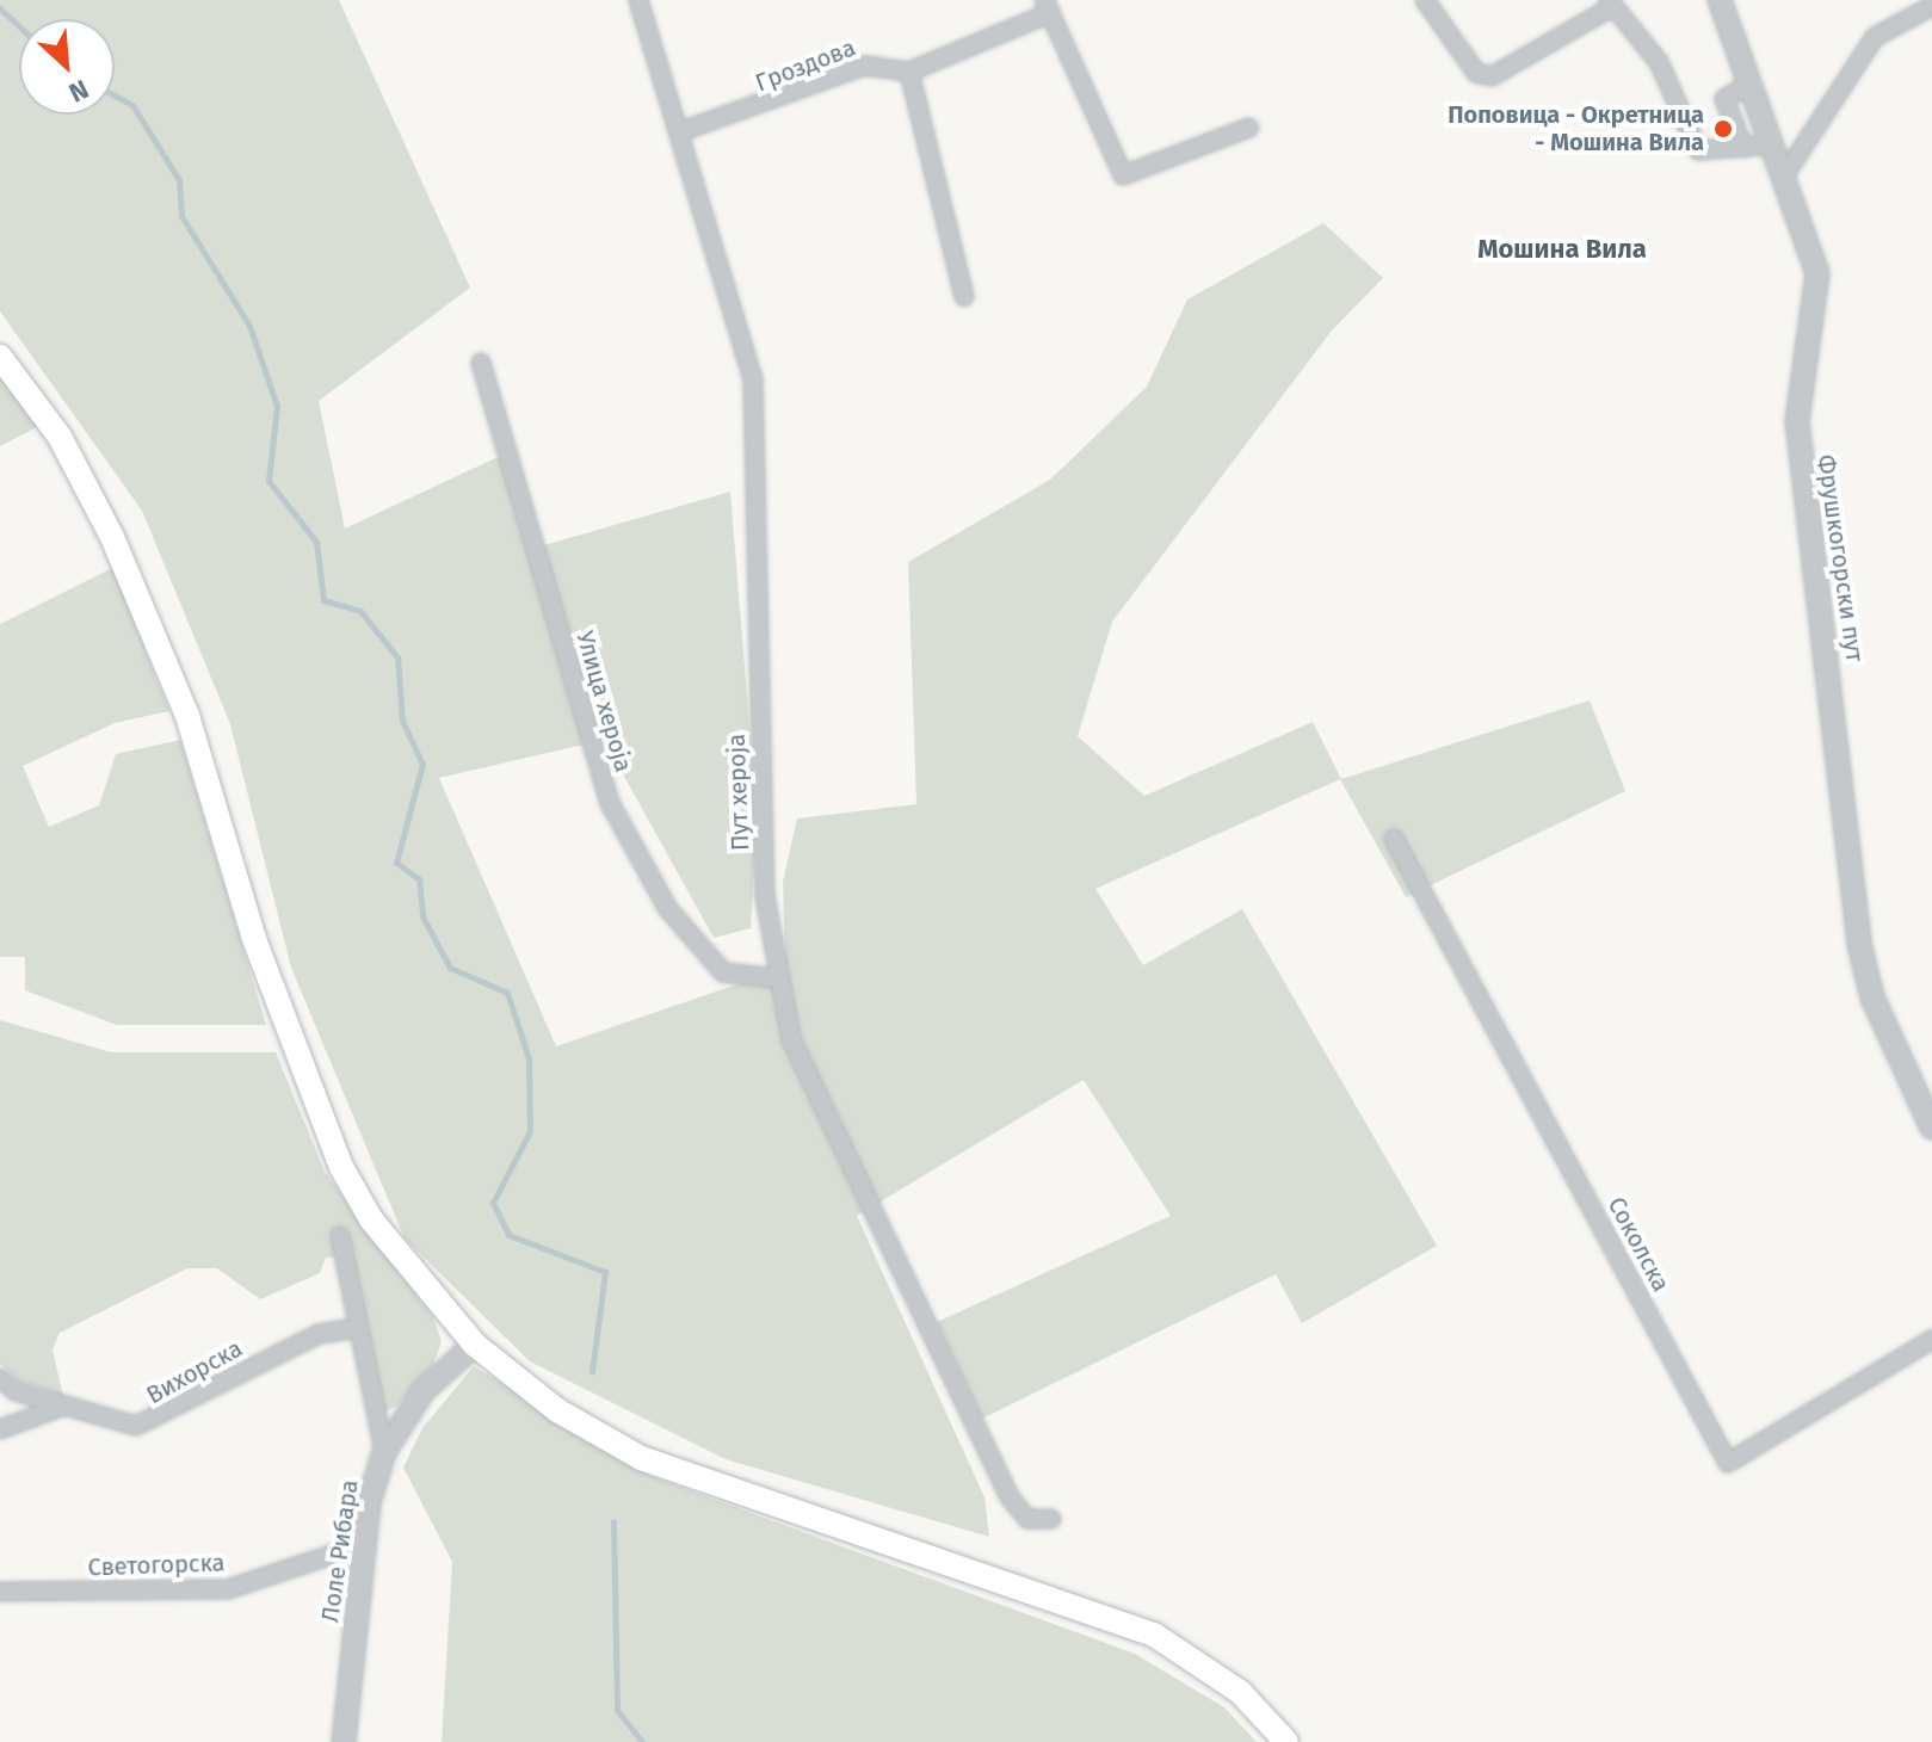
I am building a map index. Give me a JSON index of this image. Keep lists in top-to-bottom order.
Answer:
{
  "streets": {
    "street": [
      "Гроздова",
      "Фрушкогорски пут",
      "Улица хероја",
      "Пут хероја",
      "Соколска",
      "Вихорска",
      "Лоле Рибара",
      "Светогорска"
    ]
  },
  "crossings": [
    ["Гроздова", "Пут хероја"],
    ["Улица хероја", "Пут хероја"],
    ["Лоле Рибара", "Светогорска"]
  ],
  "districts": ["Мошина Вила"],
  "places": ["Поповица - Окретница - Мошина Вила"],
  "north": "bottom right"
}
